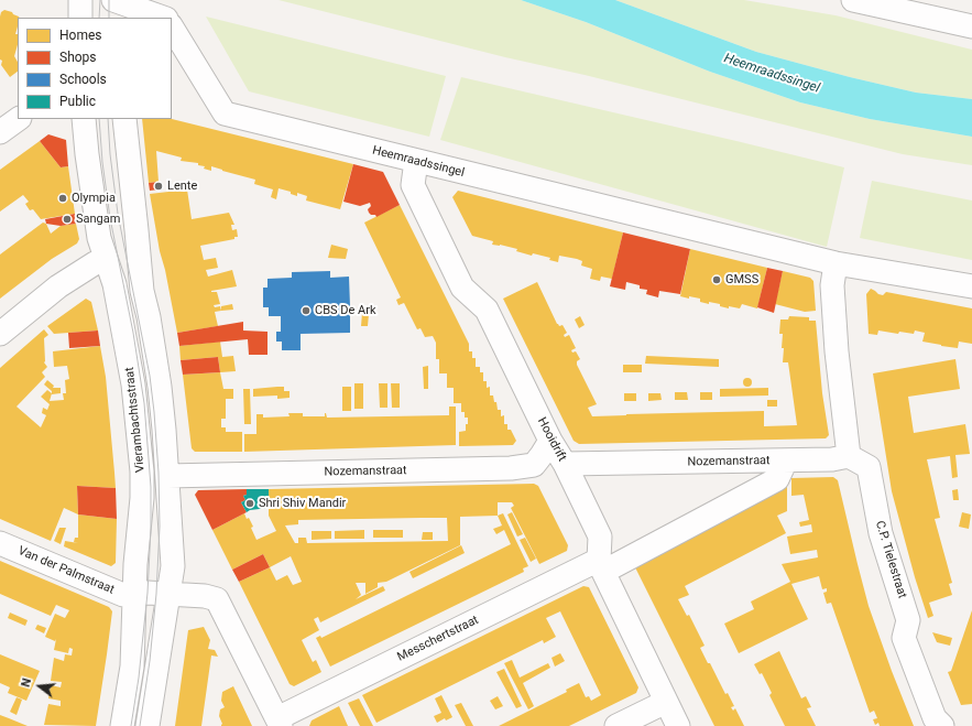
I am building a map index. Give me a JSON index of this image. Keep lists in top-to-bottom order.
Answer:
{
  "streets": {
    "street": [
      "Heemraadssingel",
      "Vierambachtsstraat",
      "Hooidrift",
      "Nozemanstraat",
      "C.P. Tielestraat",
      "Van der Palmstraat",
      "Messchertstraat"
    ]
  },
  "crossings": [
    ["Heemraadssingel", "Hooidrift"],
    ["Vierambachtsstraat", "Van der Palmstraat"],
    ["Hooidrift", "Nozemanstraat"],
    ["Hooidrift", "Messchertstraat"],
    ["Nozemanstraat", "C.P. Tielestraat"],
    ["Nozemanstraat", "Messchertstraat"],
    ["Van der Palmstraat", "Messchertstraat"]
  ],
  "water": ["Heemraadssingel"],
  "places": [
    "Lente",
    "Olympia",
    "Sangam",
    "GMSS",
    "CBS De Ark",
    "Shri Shiv Mandir"
  ],
  "legend": [
    "Homes",
    "Shops",
    "Schools",
    "Public"
  ],
  "north": "left"
}
